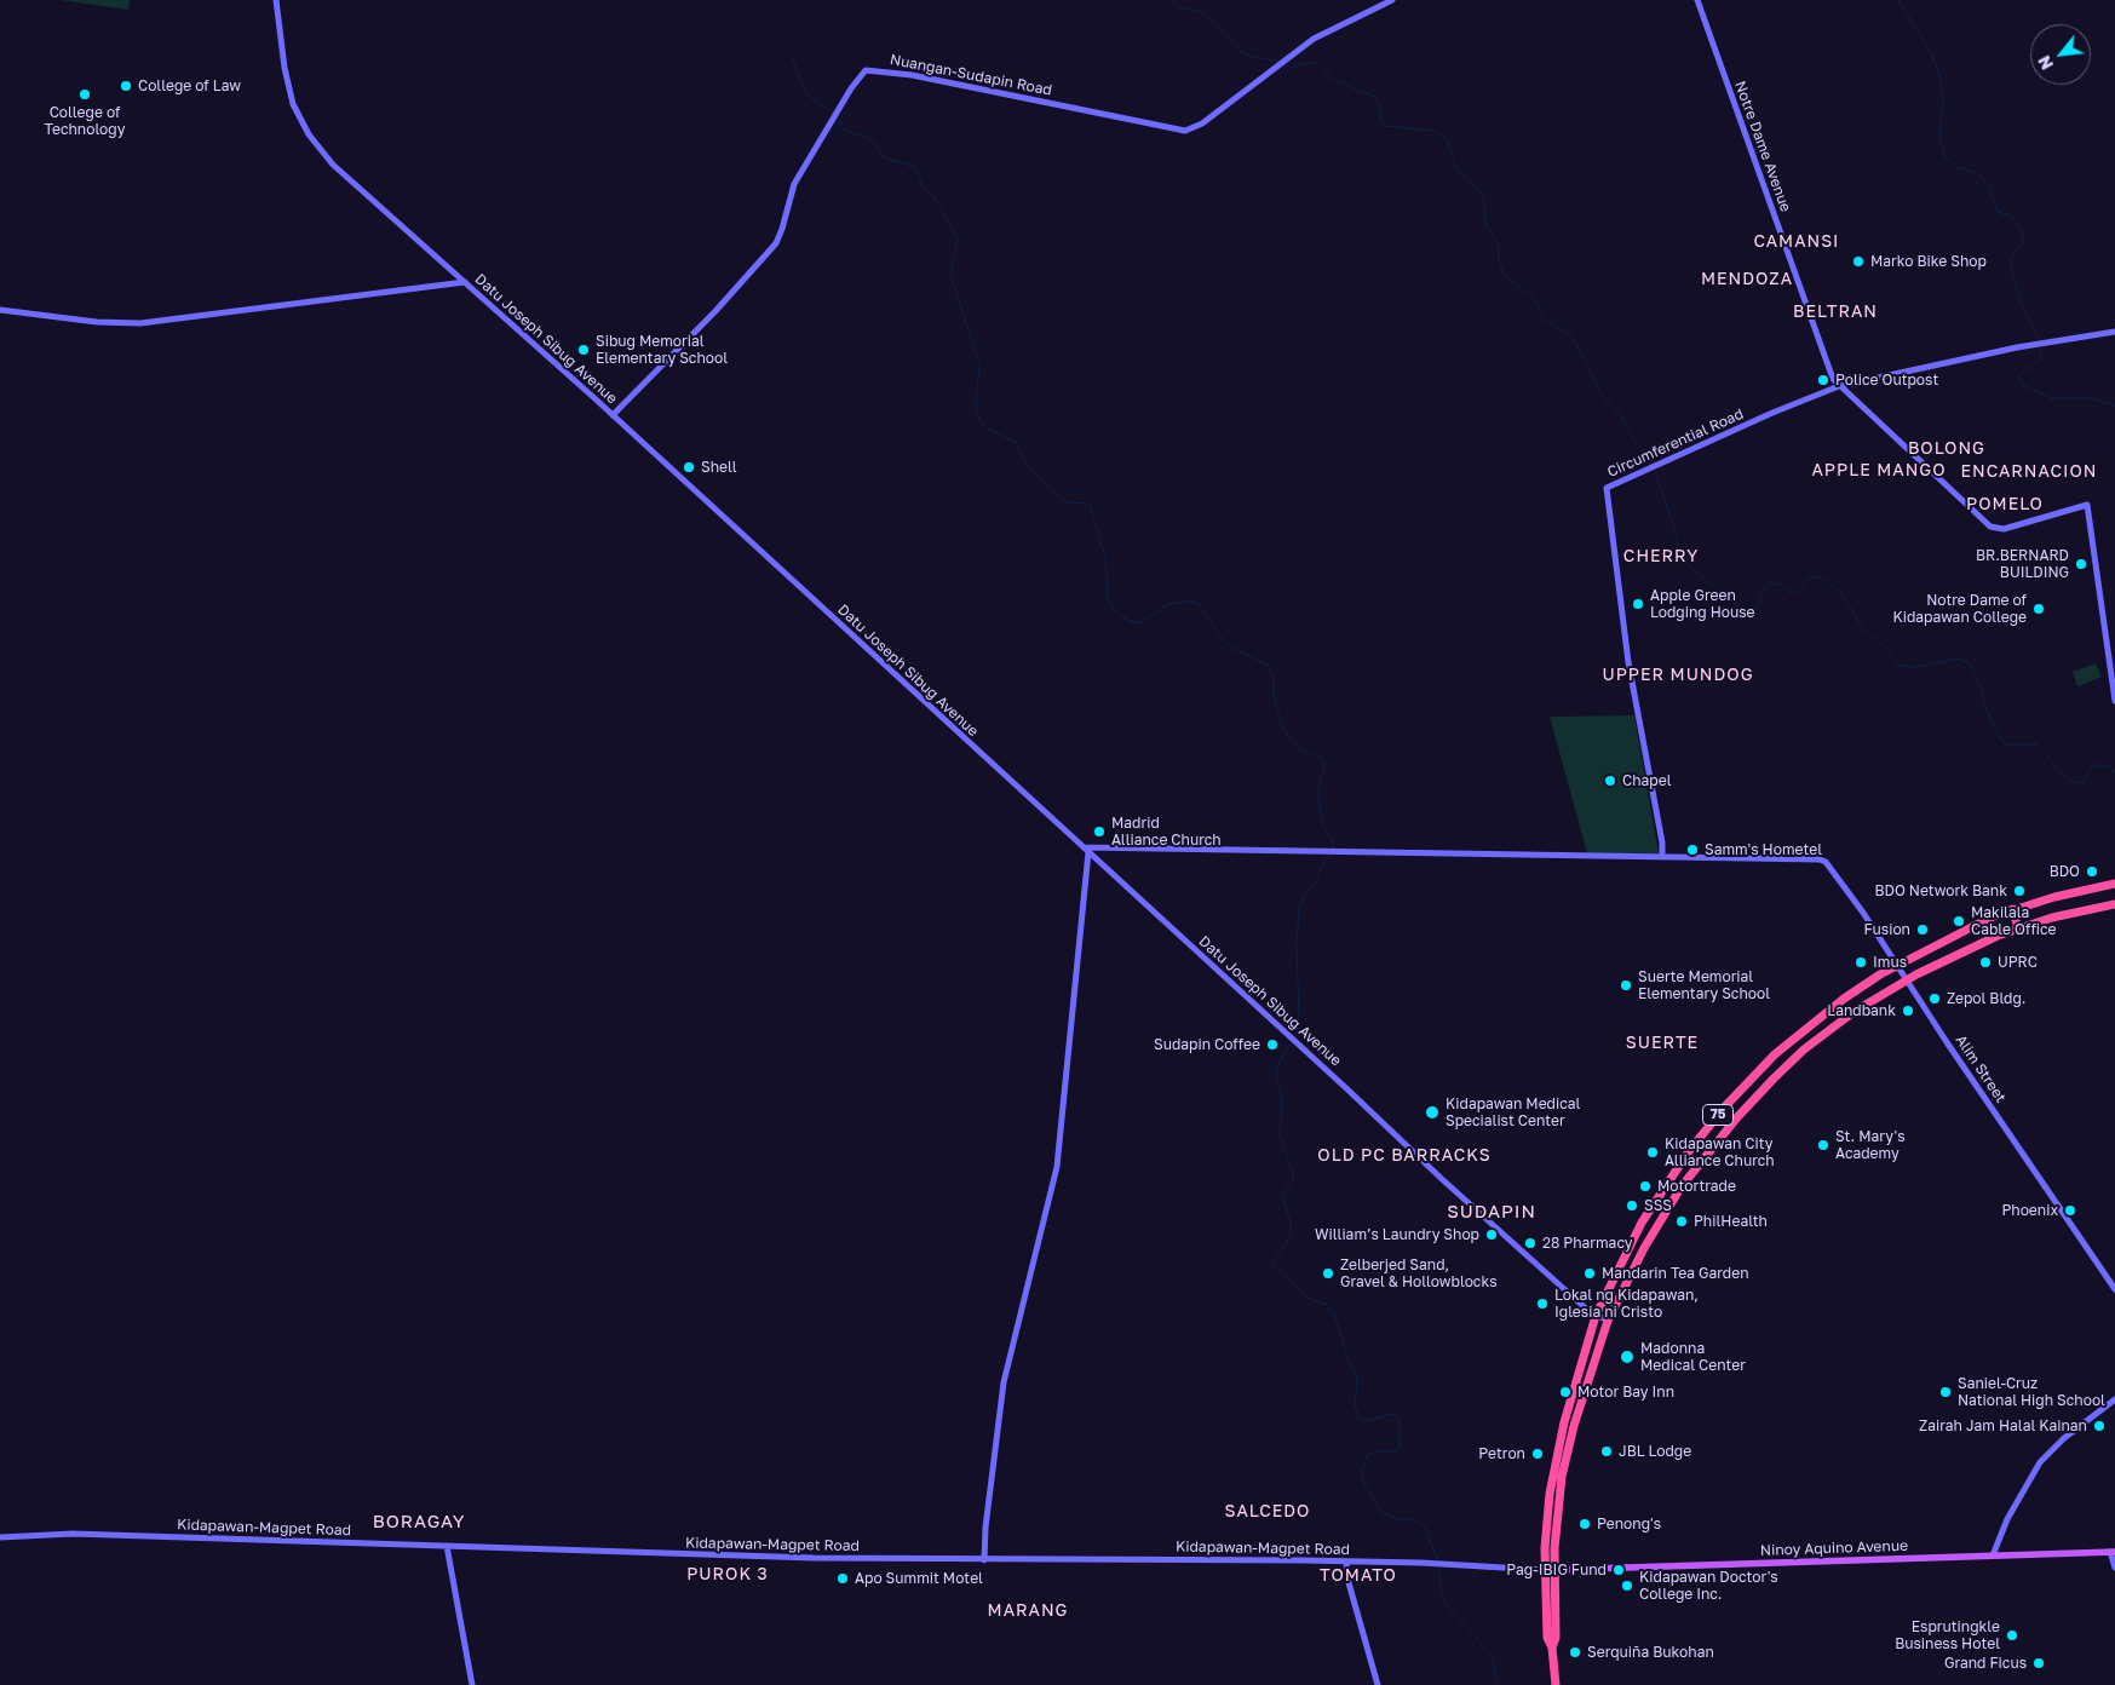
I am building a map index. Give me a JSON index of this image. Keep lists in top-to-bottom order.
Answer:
{
  "streets": {
    "highway": ["75"],
    "main road": ["Ninoy Aquino Avenue"],
    "street": [
      "Nuangan-Sudapin Road",
      "Notre Dame Avenue",
      "Datu Joseph Sibug Avenue",
      "Circumferential Road",
      "Alim Street",
      "Kidapawan-Magpet Road"
    ]
  },
  "crossings": [
    ["Nuangan-Sudapin Road", "Datu Joseph Sibug Avenue"],
    ["Notre Dame Avenue", "Circumferential Road"],
    ["Datu Joseph Sibug Avenue", "75"],
    ["Circumferential Road", "Alim Street"],
    ["Alim Street", "75"],
    ["75", "Kidapawan-Magpet Road"],
    ["75", "Ninoy Aquino Avenue"],
    ["Kidapawan-Magpet Road", "Ninoy Aquino Avenue"]
  ],
  "districts": [
    "CAMANSI",
    "MENDOZA",
    "BELTRAN",
    "BOLONG",
    "APPLE MANGO",
    "ENCARNACION",
    "POMELO",
    "CHERRY",
    "UPPER MUNDOG",
    "SUERTE",
    "OLD PC BARRACKS",
    "SUDAPIN",
    "SALCEDO",
    "BORAGAY",
    "PUROK 3",
    "TOMATO",
    "MARANG"
  ],
  "places": [
    "College of Law",
    "College of Technology",
    "Marko Bike Shop",
    "Sibug Memorial Elementary School",
    "Police Outpost",
    "Shell",
    "BR.BERNARD BUILDING",
    "Apple Green Lodging House",
    "Notre Dame of Kidapawan College",
    "Chapel",
    "Madrid Alliance Church",
    "Samm's Hometel",
    "BDO",
    "BDO Network Bank",
    "Makilala Cable Office",
    "Fusion",
    "Imus",
    "UPRC",
    "Suerte Memorial Elementary School",
    "Zepol Bldg.",
    "Landbank",
    "Sudapin Coffee",
    "Kidapawan Medical Specialist Center",
    "St. Mary's Academy",
    "Kidapawan City Alliance Church",
    "Motortrade",
    "SSS",
    "Phoenix",
    "PhilHealth",
    "William’s Laundry Shop",
    "28 Pharmacy",
    "Zelberjed Sand, Gravel & Hollowblocks",
    "Mandarin Tea Garden",
    "Lokal ng Kidapawan, Iglesia ni Cristo",
    "Madonna Medical Center",
    "Motor Bay Inn",
    "Saniel-Cruz National High School",
    "Zairah Jam Halal Kainan",
    "JBL Lodge",
    "Petron",
    "Penong's",
    "Pag-IBIG Fund",
    "Apo Summit Motel",
    "Kidapawan Doctor's College Inc.",
    "Esprutingkle Business Hotel",
    "Serquiña Bukohan",
    "Grand Ficus"
  ],
  "north": "bottom left"
}
